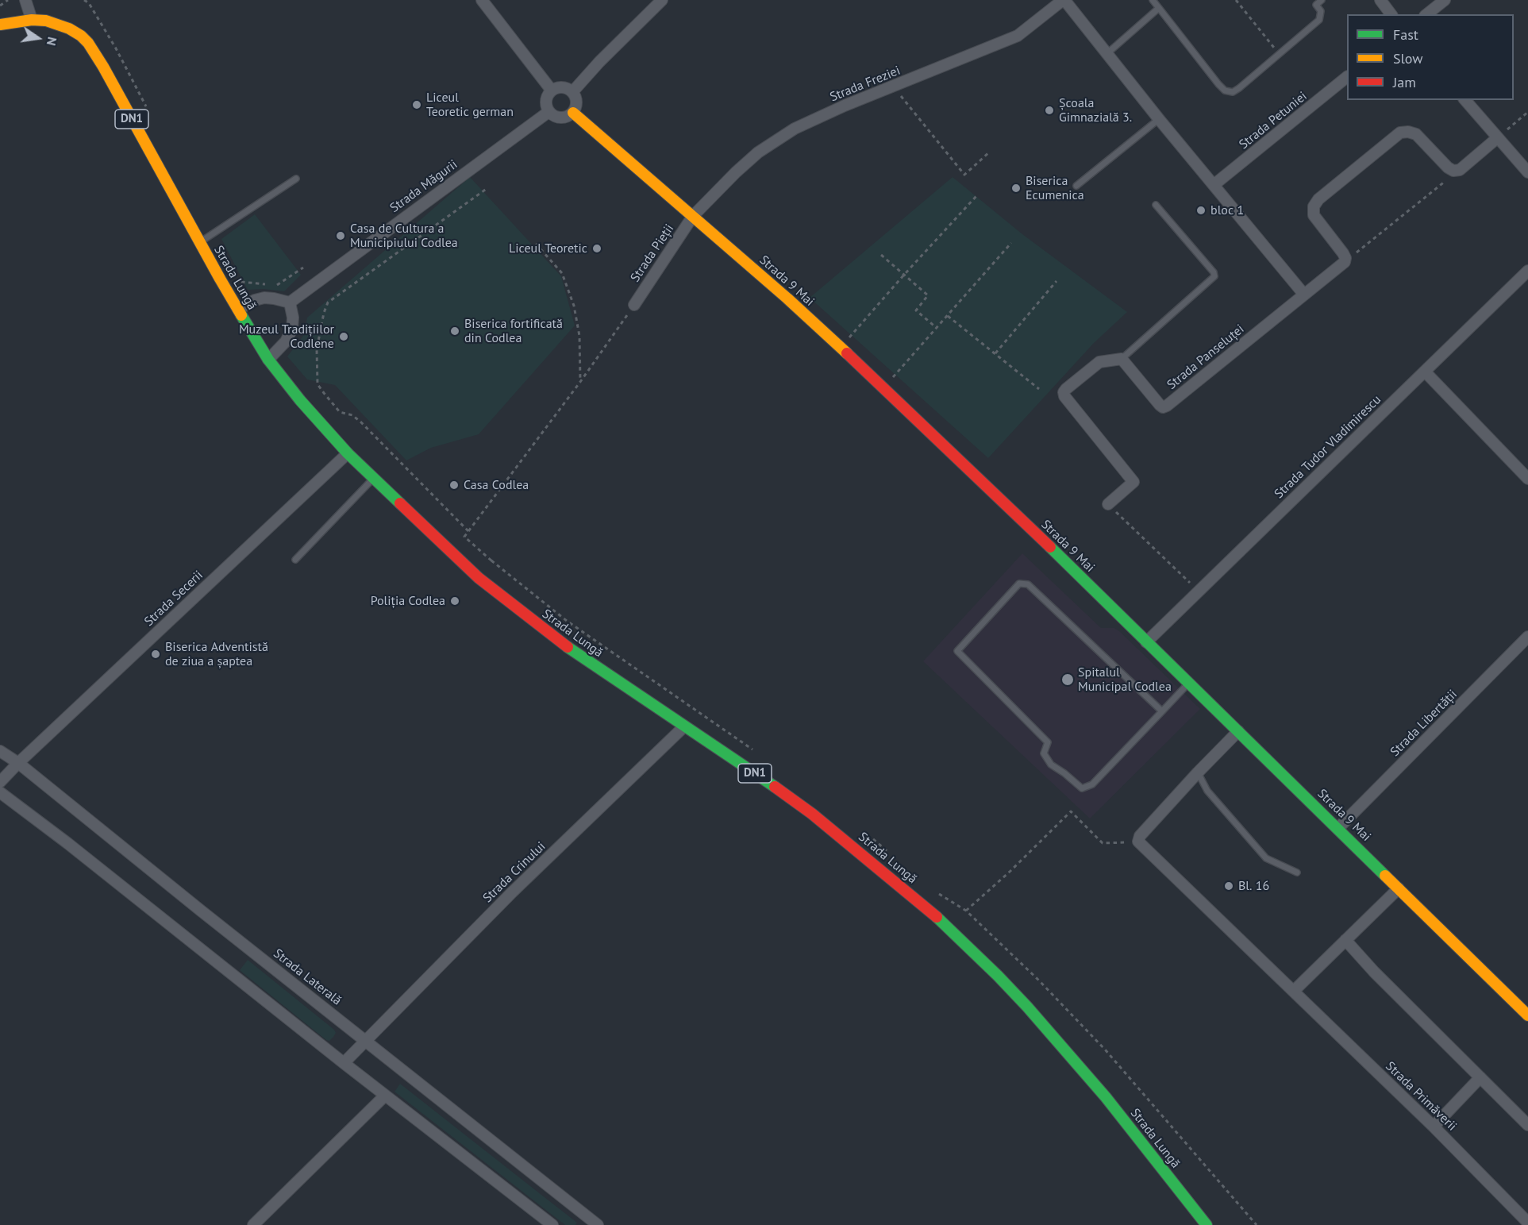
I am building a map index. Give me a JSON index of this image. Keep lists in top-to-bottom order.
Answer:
{
  "streets": {
    "main road": ["DN1", "Strada Lungă", "Strada 9 Mai"],
    "street": [
      "Strada Freziei",
      "Strada Petuniei",
      "Strada Măgurii",
      "Strada Pieții",
      "Strada Panseluței",
      "Strada Tudor Vladimirescu",
      "Strada Secerii",
      "Strada Libertății",
      "Strada Crinului",
      "Strada Laterală",
      "Strada Primăverii"
    ]
  },
  "crossings": [
    ["Strada Freziei", "Strada Pieții"],
    ["Strada Freziei", "Strada 9 Mai"],
    ["Strada Măgurii", "Strada 9 Mai"],
    ["Strada Pieții", "Strada 9 Mai"],
    ["Strada Lungă", "Strada Secerii"],
    ["Strada Lungă", "Strada Crinului"],
    ["Strada 9 Mai", "Strada Tudor Vladimirescu"],
    ["Strada 9 Mai", "Strada Libertății"],
    ["Strada Secerii", "Strada Laterală"],
    ["Strada Crinului", "Strada Laterală"]
  ],
  "places": [
    "Liceul Teoretic german",
    "Școala Gimnazială 3.",
    "Biserica Ecumenica",
    "bloc 1",
    "Casa de Cultura a Municipiului Codlea",
    "Liceul Teoretic",
    "Biserica fortificată din Codlea",
    "Muzeul Tradițiilor Codlene",
    "Casa Codlea",
    "Poliția Codlea",
    "Biserica Adventistă de ziua a șaptea",
    "Spitalul Municipal Codlea",
    "Bl. 16"
  ],
  "legend": ["Fast", "Slow", "Jam"],
  "north": "right"
}
